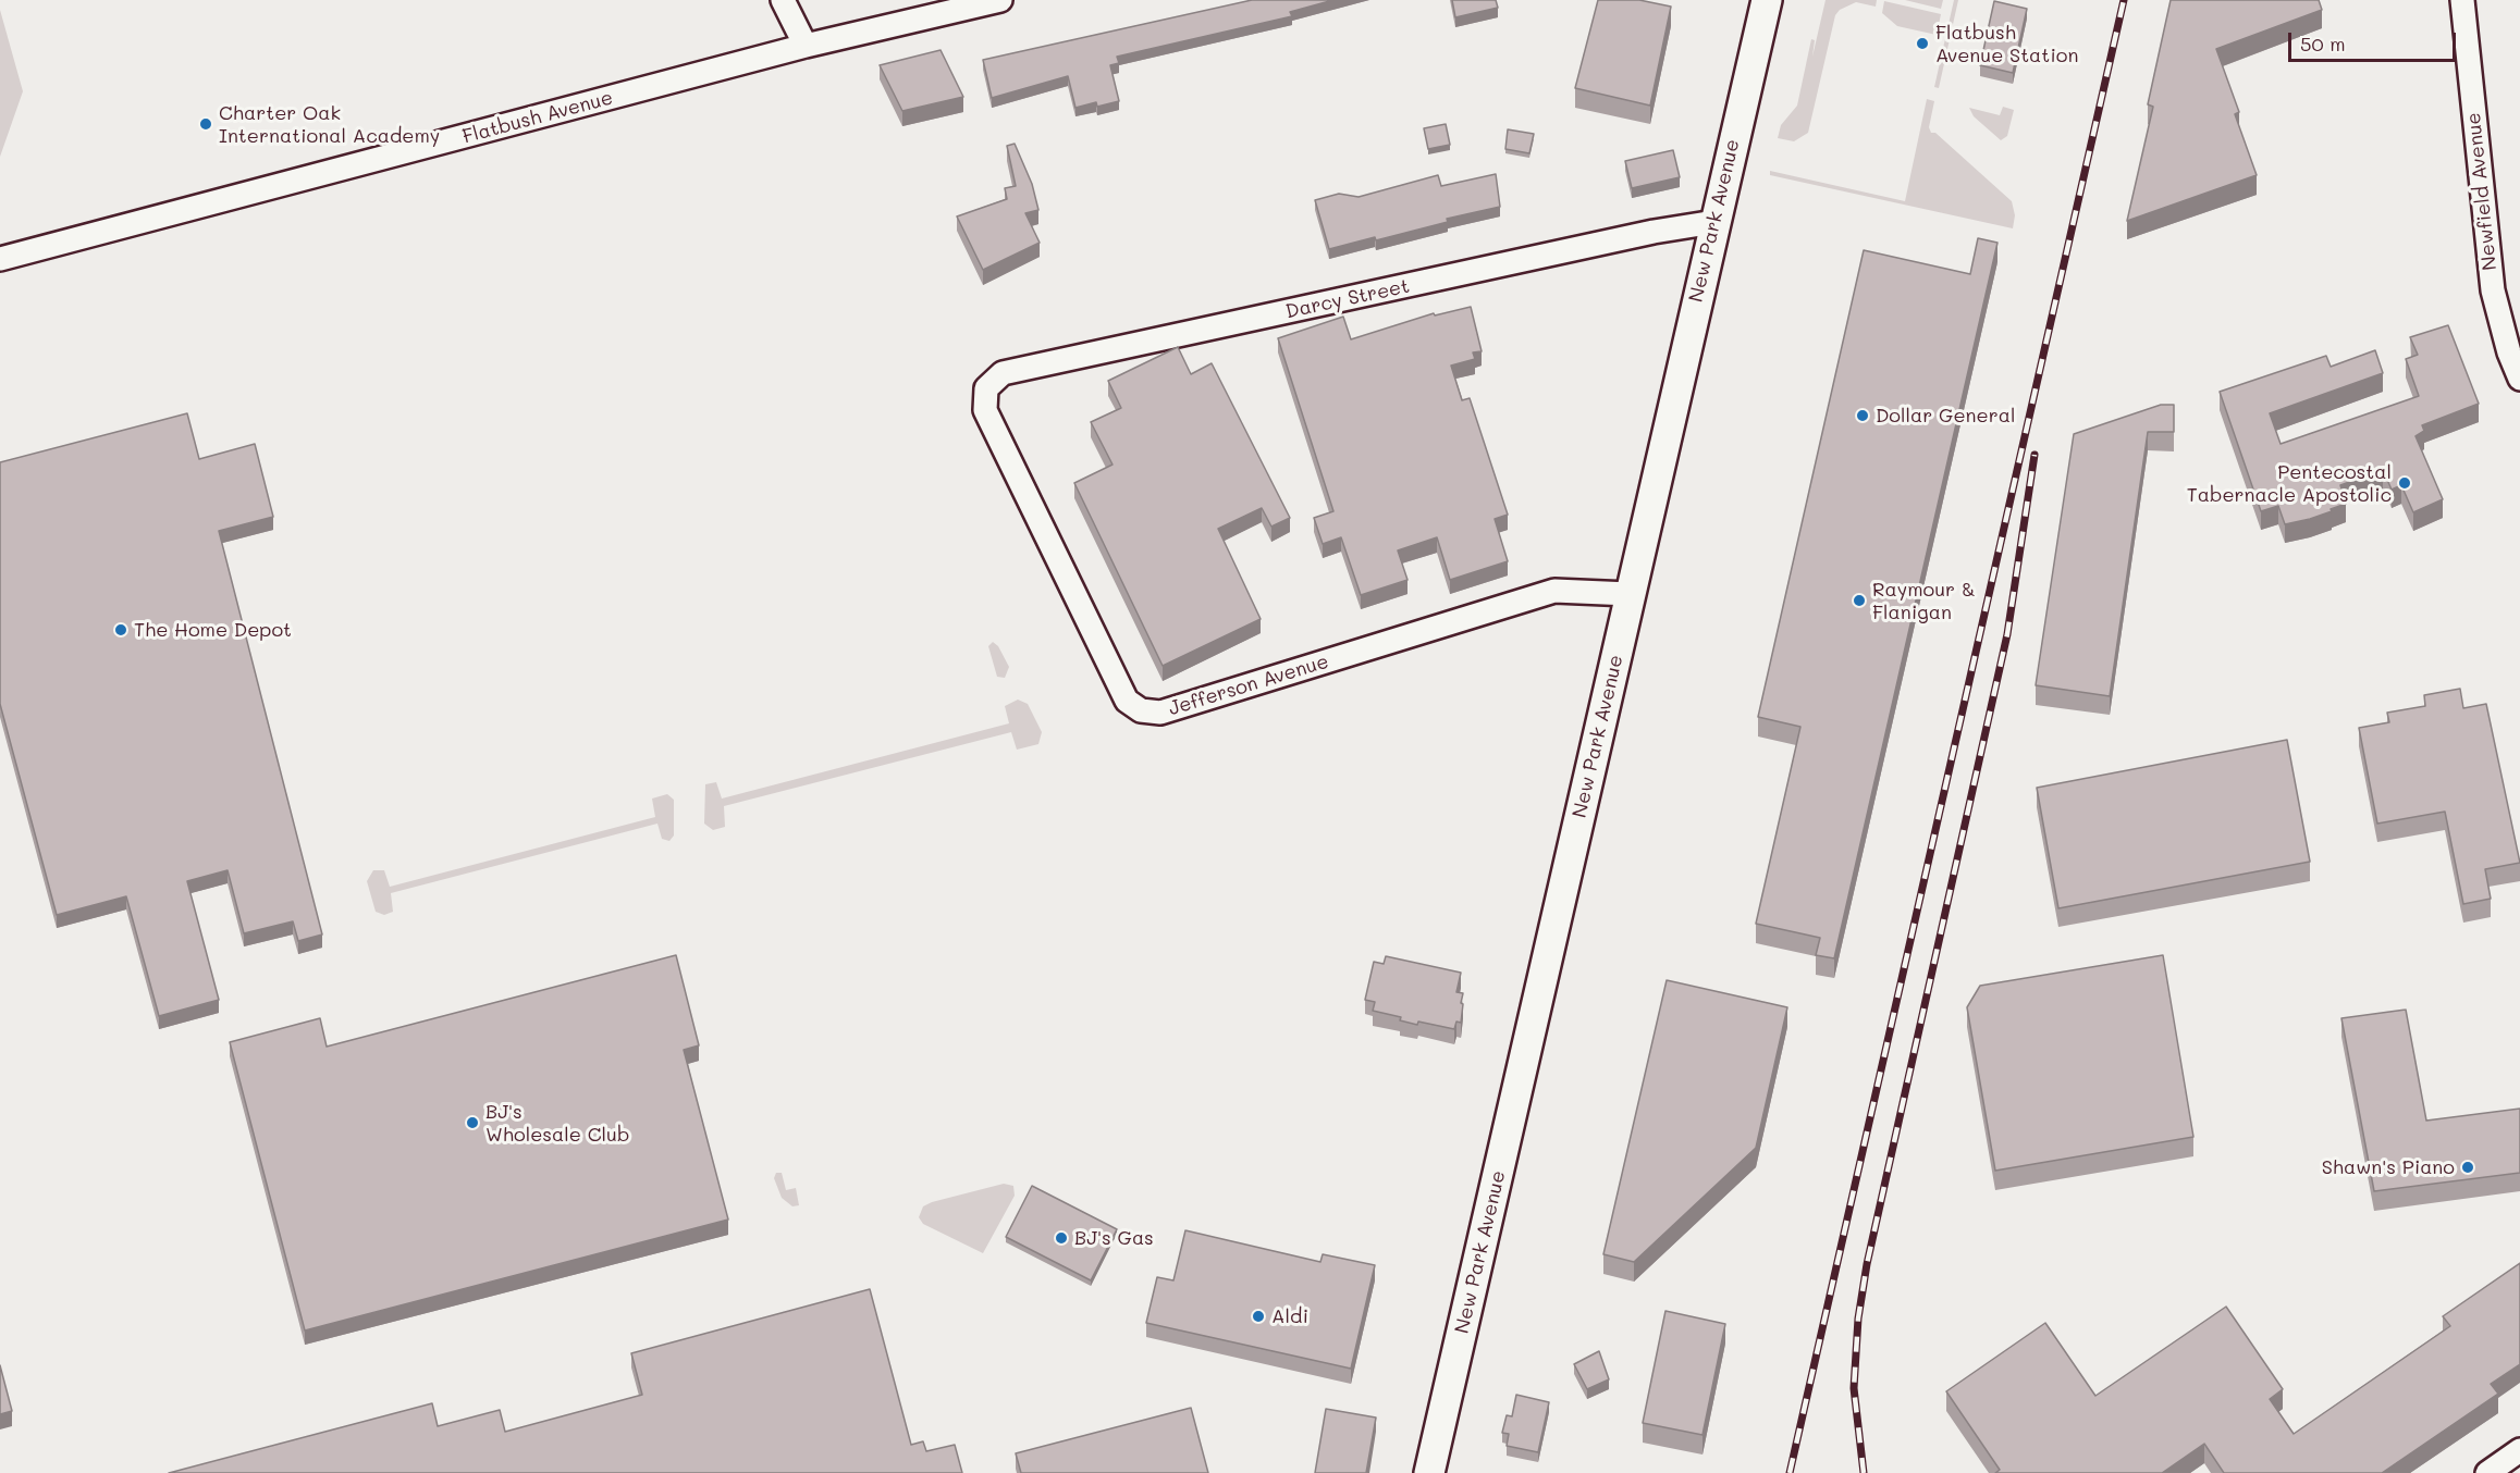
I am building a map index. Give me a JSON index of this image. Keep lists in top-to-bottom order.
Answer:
{
  "streets": {
    "main road": ["New Park Avenue"],
    "street": [
      "Flatbush Avenue",
      "Newfield Avenue",
      "Darcy Street",
      "Jefferson Avenue"
    ]
  },
  "crossings": [
    ["New Park Avenue", "Darcy Street"],
    ["New Park Avenue", "Jefferson Avenue"],
    ["Darcy Street", "Jefferson Avenue"]
  ],
  "places": [
    "Flatbush Avenue Station",
    "Charter Oak International Academy",
    "Dollar General",
    "Pentecostal Tabernacle Apostolic",
    "Raymour & Flanigan",
    "The Home Depot",
    "BJ's Wholesale Club",
    "Shawn's Piano",
    "BJ's Gas",
    "Aldi"
  ],
  "scale_bar": "50 m"
}
